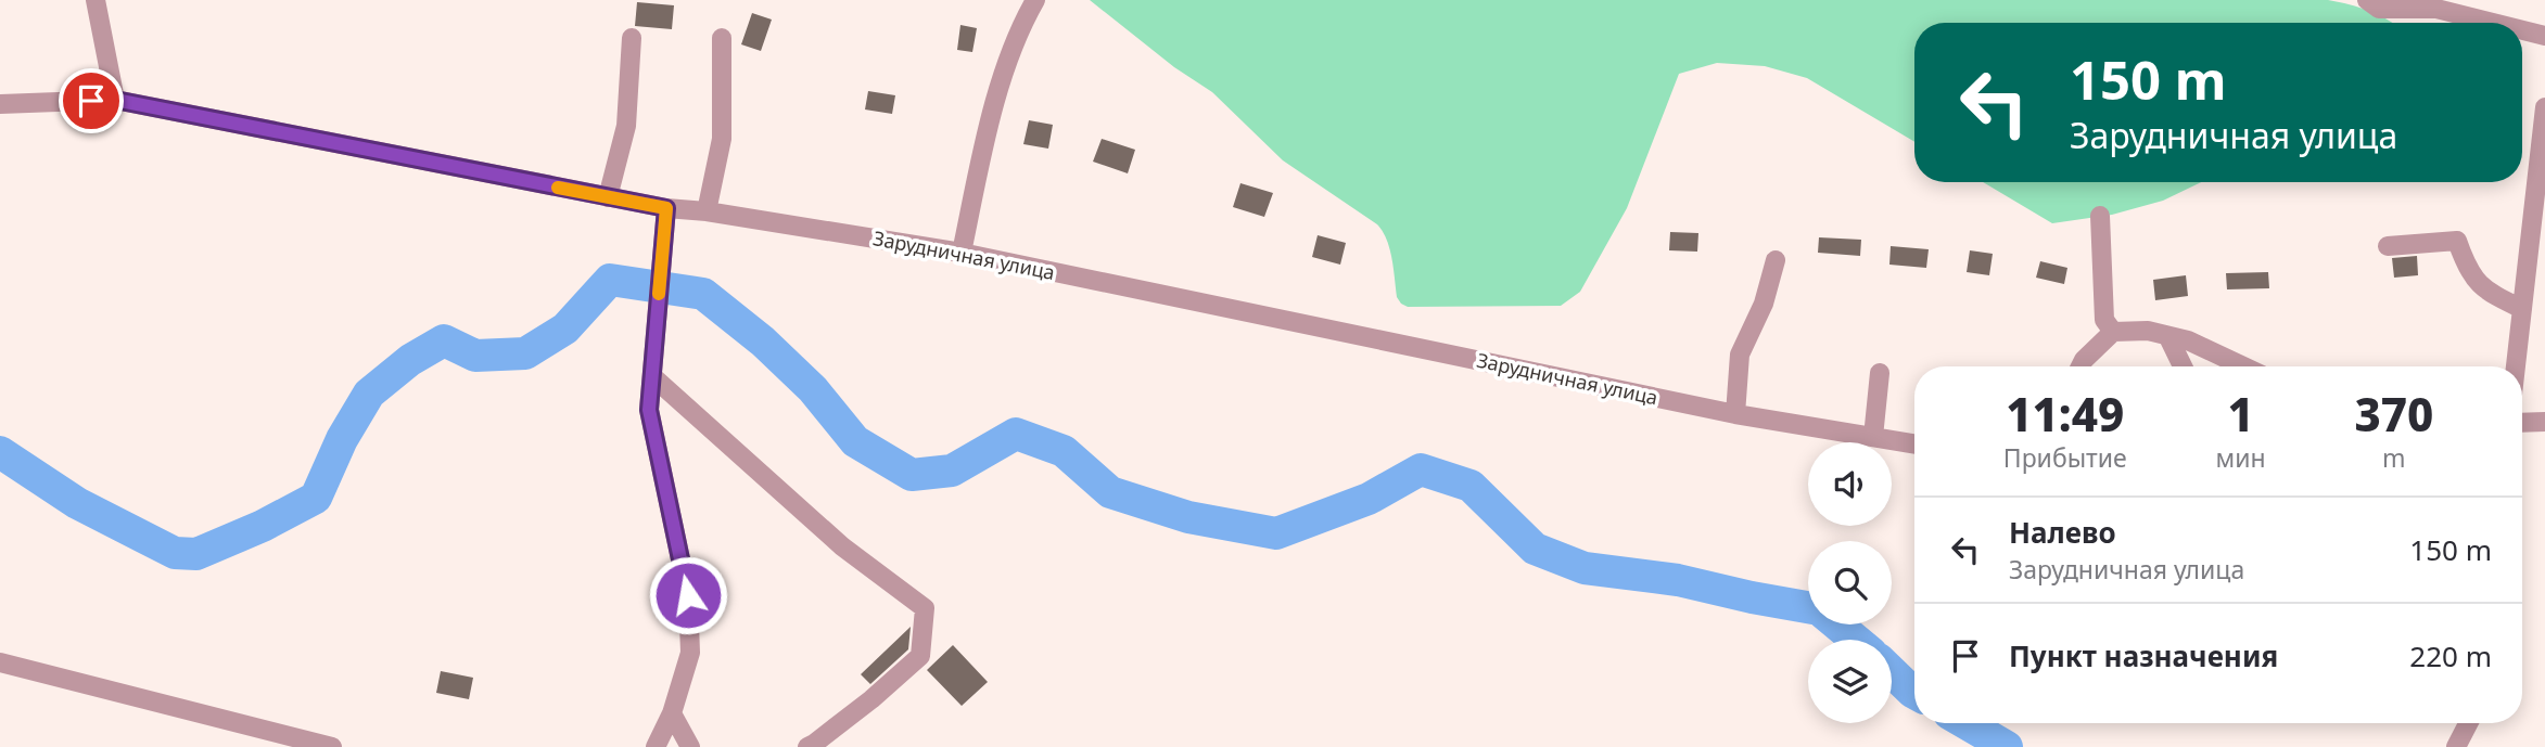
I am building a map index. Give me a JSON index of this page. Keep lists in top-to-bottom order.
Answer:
{
  "streets": {
    "street": ["Зарудничная улица"]
  },
  "page": {
    "turn": ["150 m", "Зарудничная улица"],
    "eta": [
      "11:49",
      "Прибытие",
      "1",
      "мин",
      "370",
      "m"
    ],
    "list": [
      {
        "name": "Налево",
        "note": "Зарудничная улица",
        "value": "150 m"
      },
      {
        "name": "Пункт назначения",
        "value": "220 m"
      }
    ]
  }
}
